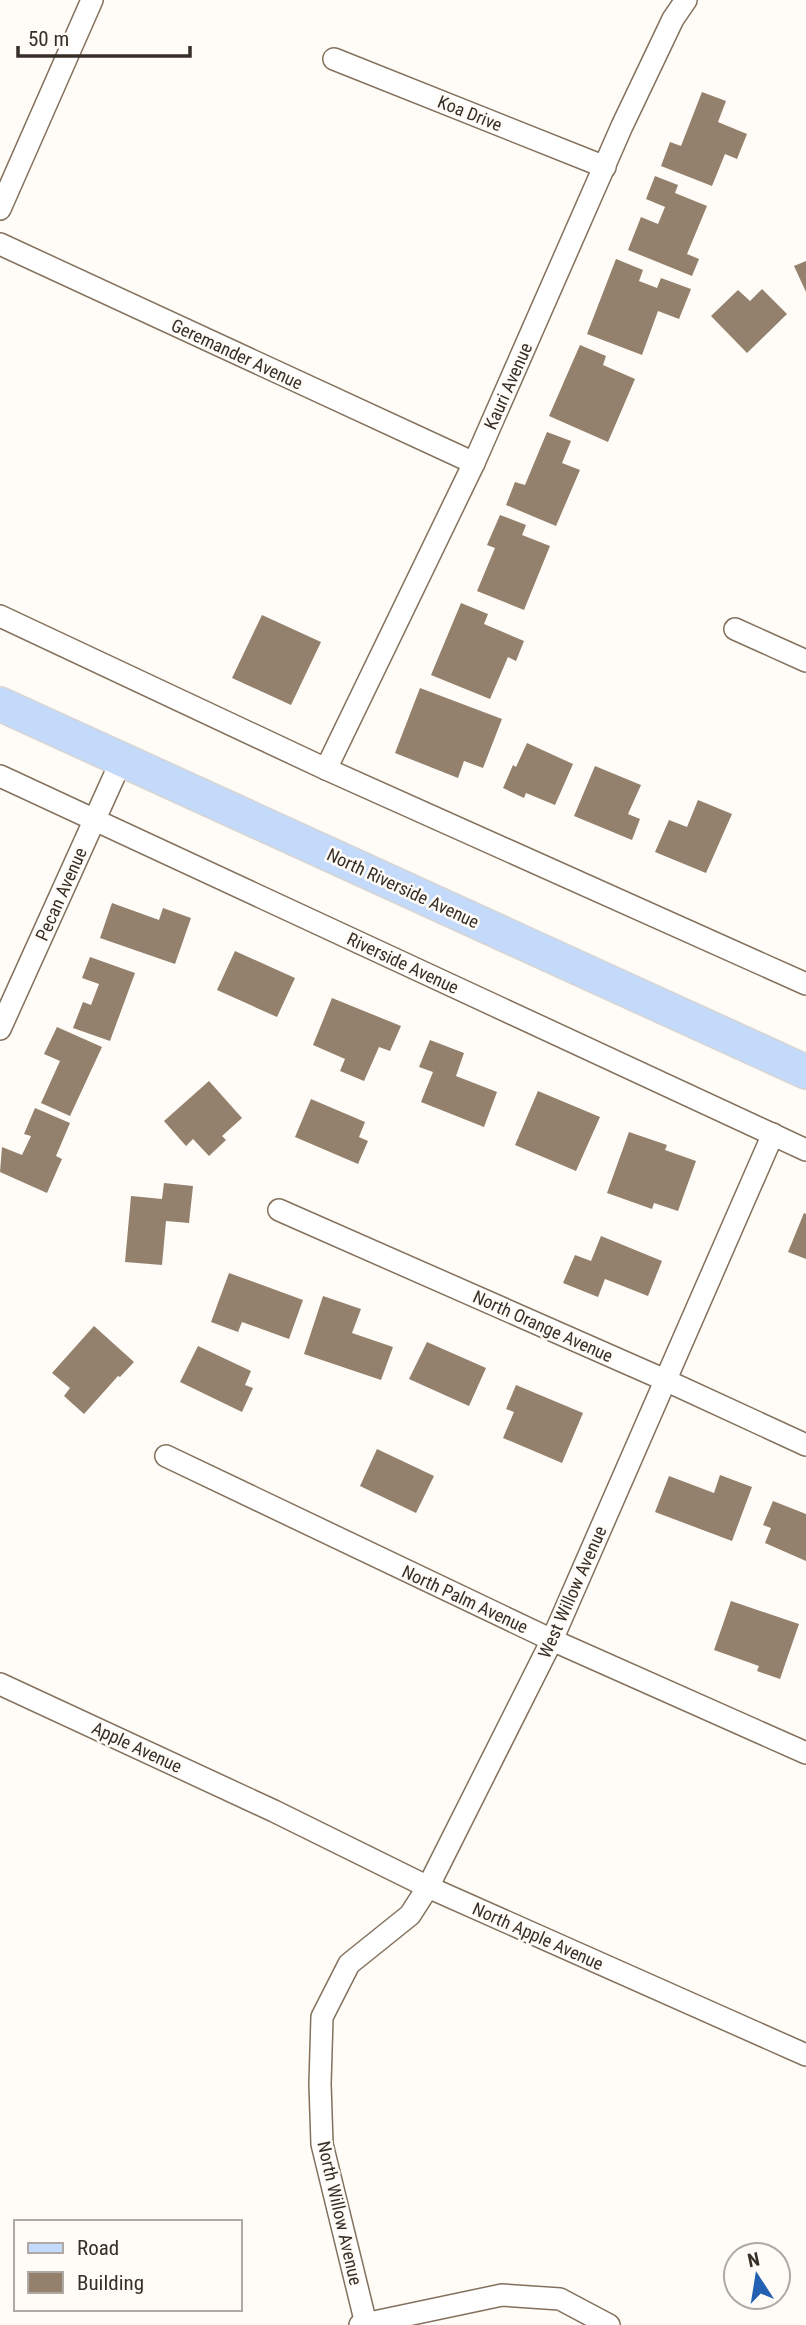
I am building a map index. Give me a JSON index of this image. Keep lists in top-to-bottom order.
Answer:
{
  "streets": {
    "main road": ["North Riverside Avenue"],
    "street": [
      "Koa Drive",
      "Geremander Avenue",
      "Kauri Avenue",
      "Pecan Avenue",
      "Riverside Avenue",
      "North Orange Avenue",
      "West Willow Avenue",
      "North Palm Avenue",
      "Apple Avenue",
      "North Apple Avenue",
      "North Willow Avenue"
    ]
  },
  "crossings": [
    ["Koa Drive", "Kauri Avenue"],
    ["Geremander Avenue", "Kauri Avenue"],
    ["North Riverside Avenue", "Pecan Avenue"],
    ["Pecan Avenue", "Riverside Avenue"],
    ["Riverside Avenue", "West Willow Avenue"],
    ["North Orange Avenue", "West Willow Avenue"],
    ["West Willow Avenue", "North Palm Avenue"],
    ["West Willow Avenue", "North Apple Avenue"],
    ["West Willow Avenue", "North Willow Avenue"],
    ["Apple Avenue", "North Apple Avenue"]
  ],
  "legend": ["Road", "Building"],
  "scale_bar": "50 m",
  "north": "top"
}
